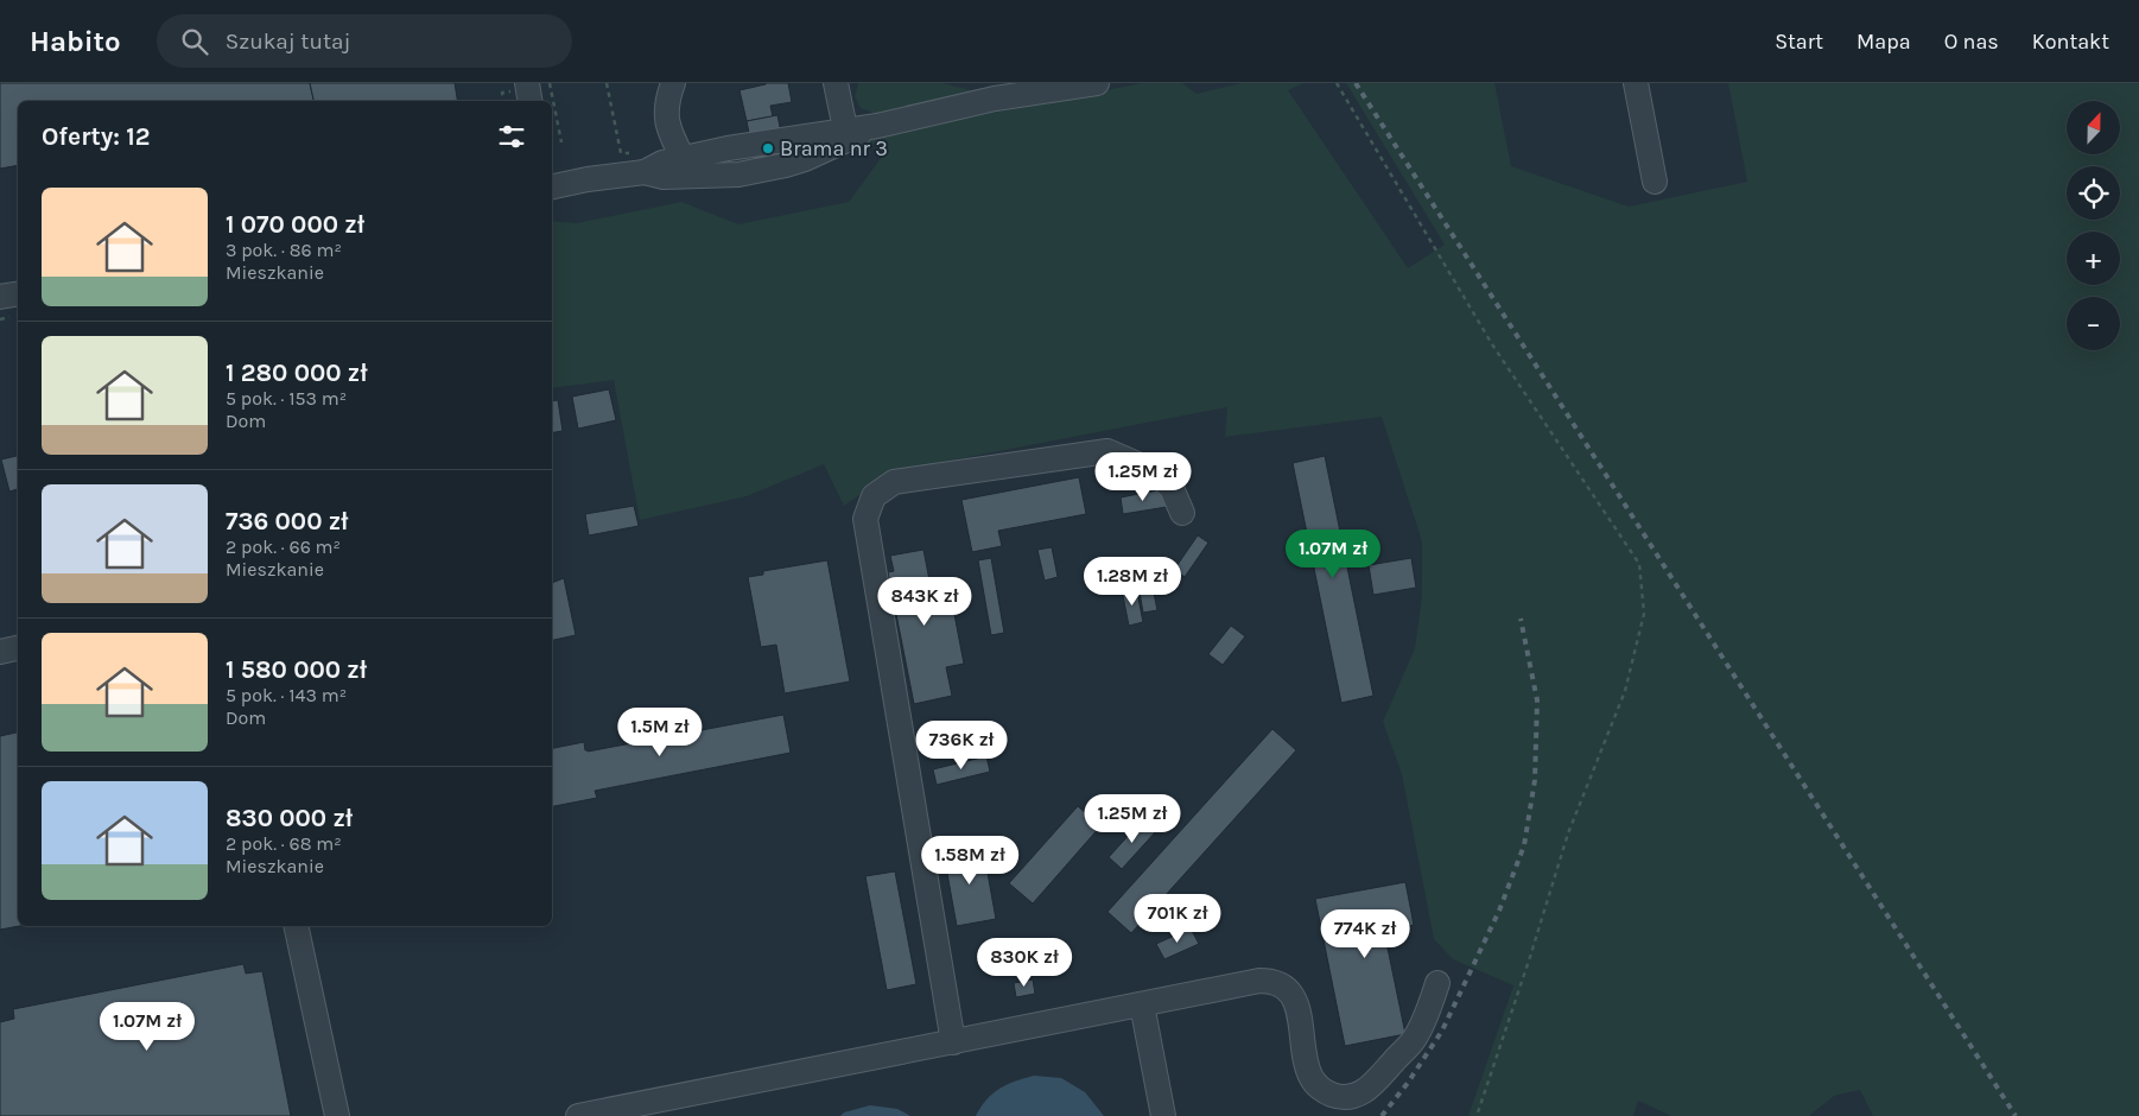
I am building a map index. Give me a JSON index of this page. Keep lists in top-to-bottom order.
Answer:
{
  "places": ["Brama nr 3"],
  "north": "top",
  "page": {
    "header": "Habito",
    "search": "Szukaj tutaj",
    "nav": [
      "Start",
      "Mapa",
      "O nas",
      "Kontakt"
    ],
    "map_buttons": ["+", "−"],
    "heading": "Oferty: 12",
    "list": [
      {
        "name": "1 070 000 zł",
        "note": "3 pok. · 86 m² · Mieszkanie"
      },
      {
        "name": "1 280 000 zł",
        "note": "5 pok. · 153 m² · Dom"
      },
      {
        "name": "736 000 zł",
        "note": "2 pok. · 66 m² · Mieszkanie"
      },
      {
        "name": "1 580 000 zł",
        "note": "5 pok. · 143 m² · Dom"
      },
      {
        "name": "830 000 zł",
        "note": "2 pok. · 68 m² · Mieszkanie"
      }
    ],
    "price": [
      "1.25M zł",
      "1.07M zł",
      "1.28M zł",
      "843K zł",
      "1.5M zł",
      "736K zł",
      "1.25M zł",
      "1.58M zł",
      "701K zł",
      "774K zł",
      "830K zł",
      "1.07M zł"
    ]
  }
}
